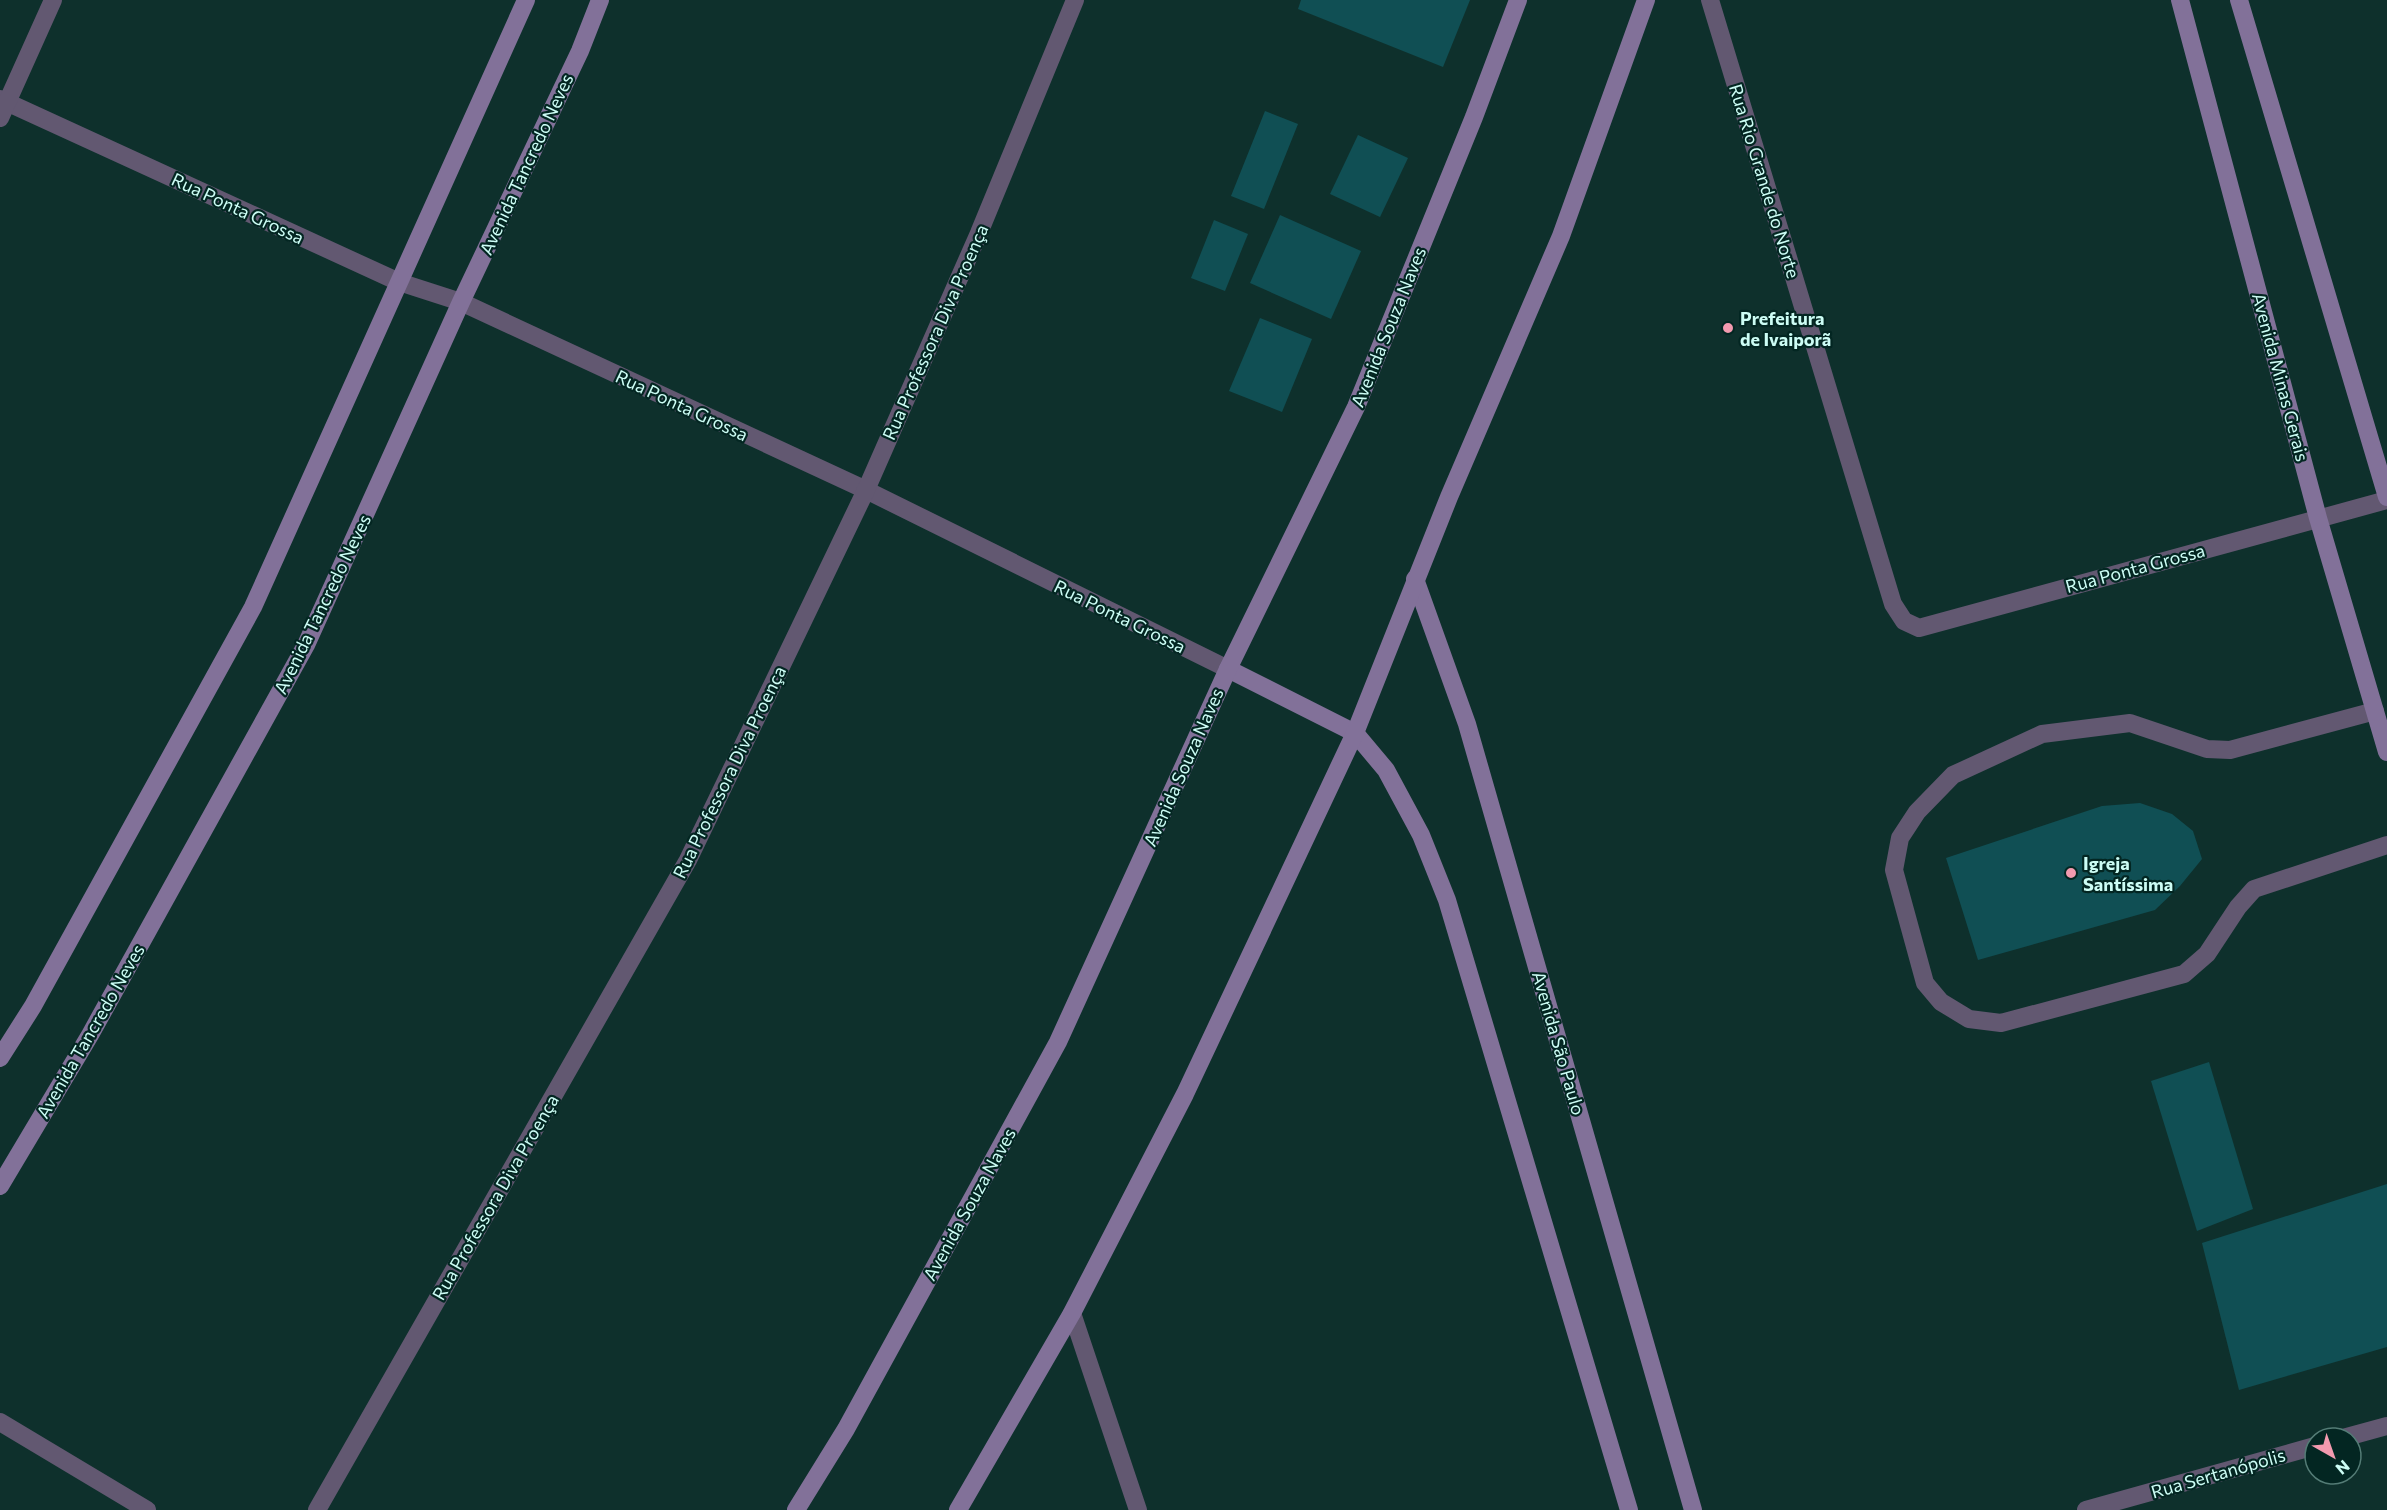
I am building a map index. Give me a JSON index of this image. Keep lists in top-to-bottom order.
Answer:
{
  "streets": {
    "street": [
      "Avenida Tancredo Neves",
      "Rua Rio Grande do Norte",
      "Rua Ponta Grossa",
      "Avenida Souza Naves",
      "Rua Professora Diva Proença",
      "Avenida Minas Gerais",
      "Avenida São Paulo",
      "Rua Sertanópolis"
    ]
  },
  "crossings": [
    ["Avenida Tancredo Neves", "Rua Ponta Grossa"],
    ["Rua Rio Grande do Norte", "Rua Ponta Grossa"],
    ["Rua Ponta Grossa", "Avenida Souza Naves"],
    ["Rua Ponta Grossa", "Rua Professora Diva Proença"],
    ["Rua Ponta Grossa", "Avenida Minas Gerais"]
  ],
  "places": ["Prefeitura de Ivaiporã", "Igreja Santíssima"],
  "north": "bottom right"
}
